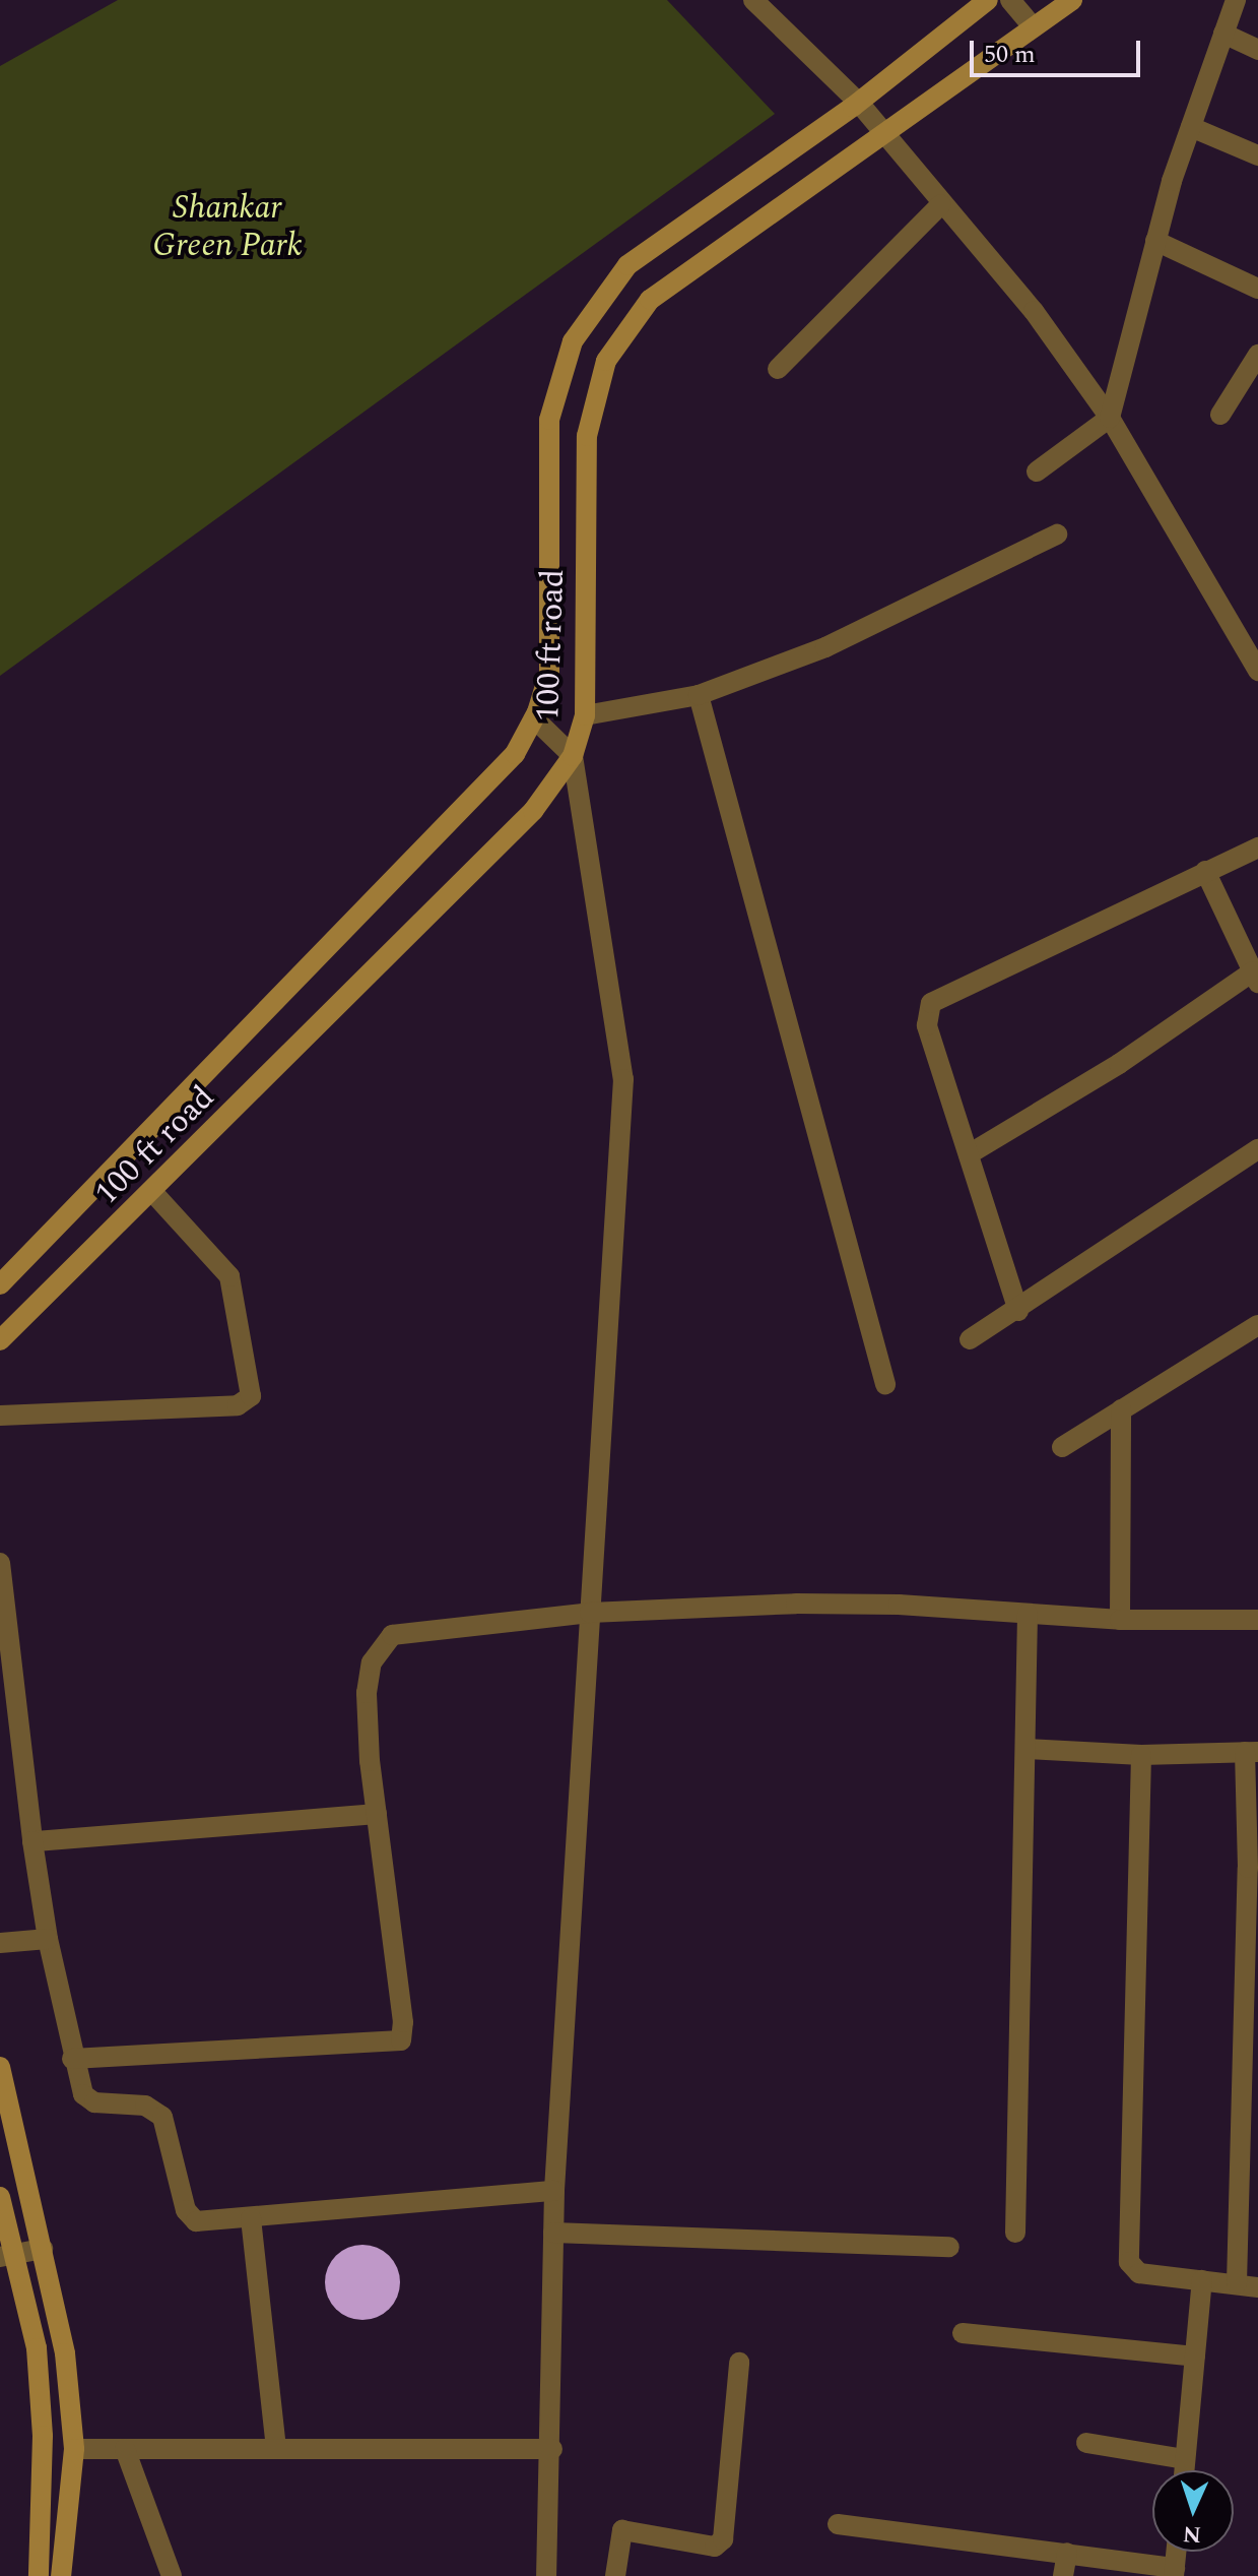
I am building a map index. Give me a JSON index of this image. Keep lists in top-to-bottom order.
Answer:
{
  "streets": {
    "main road": ["100 ft road"]
  },
  "parks": ["Shankar Green Park"],
  "scale_bar": "50 m",
  "north": "bottom"
}
